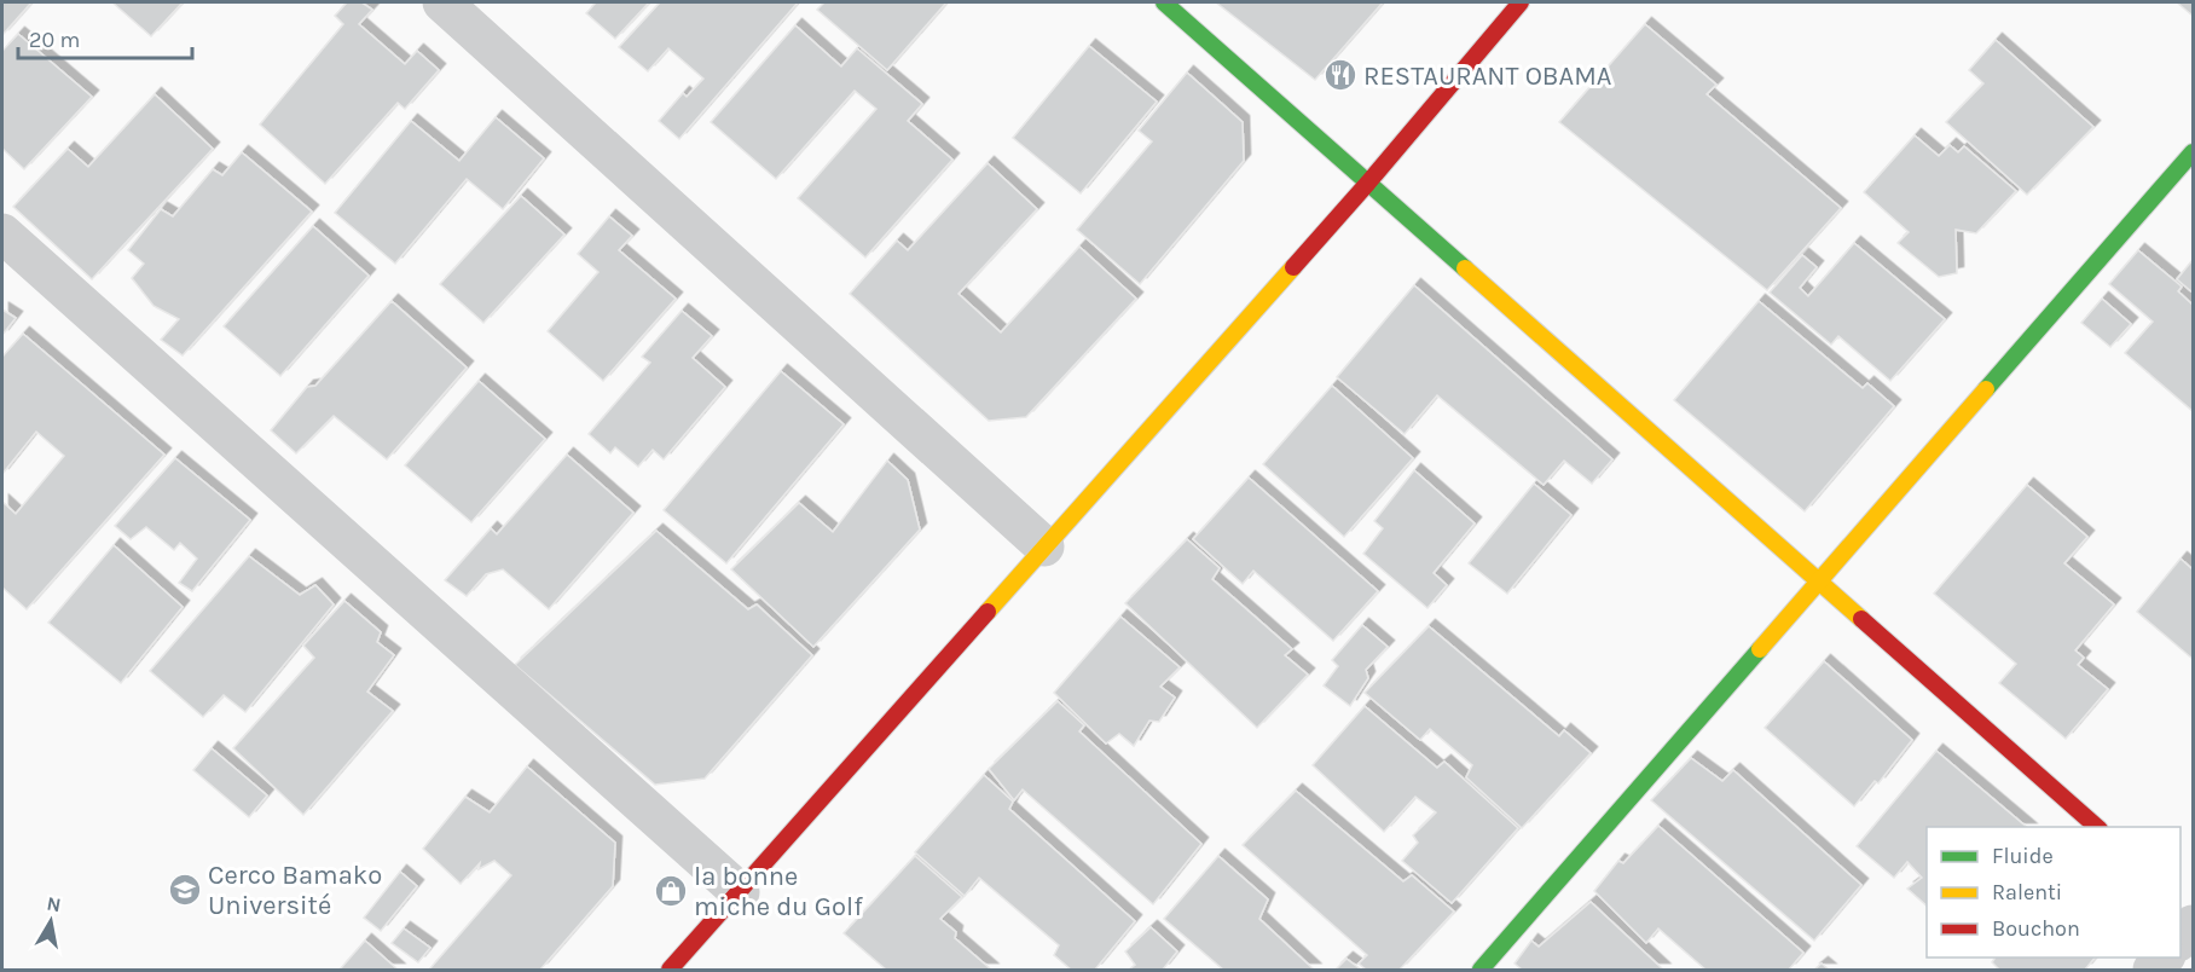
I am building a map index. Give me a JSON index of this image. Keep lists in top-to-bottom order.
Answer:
{
  "places": {
    "restaurant": ["RESTAURANT OBAMA"],
    "school or university": ["Cerco Bamako Université"],
    "shop": ["la bonne miche du Golf"]
  },
  "legend": ["Fluide", "Ralenti", "Bouchon"],
  "scale_bar": "20 m",
  "north": "top"
}
